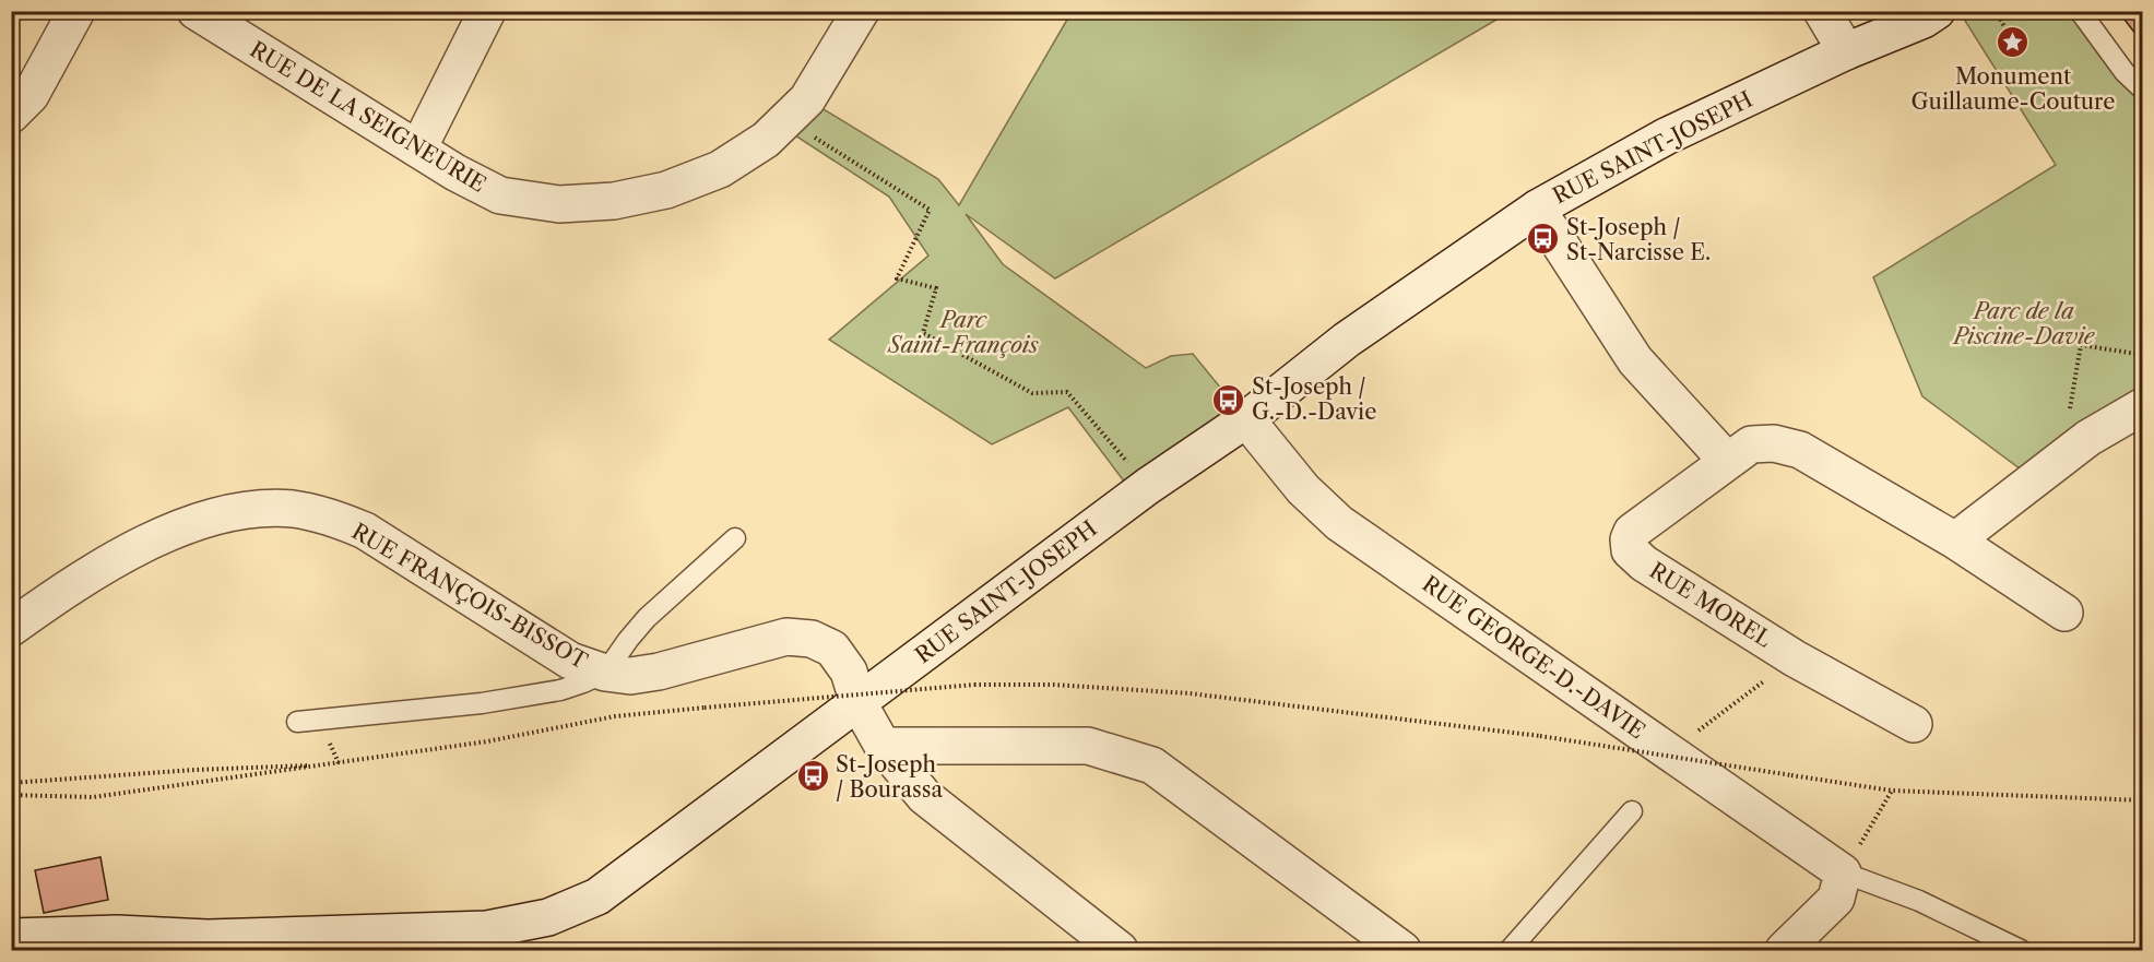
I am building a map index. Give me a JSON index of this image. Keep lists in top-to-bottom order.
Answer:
{
  "streets": {
    "street": [
      "RUE DE LA SEIGNEURIE",
      "RUE SAINT-JOSEPH",
      "RUE FRANÇOIS-BISSOT",
      "RUE MOREL",
      "RUE GEORGE-D.-DAVIE"
    ]
  },
  "crossings": [
    ["RUE SAINT-JOSEPH", "RUE FRANÇOIS-BISSOT"],
    ["RUE SAINT-JOSEPH", "RUE GEORGE-D.-DAVIE"]
  ],
  "parks": ["Parc de la Piscine-Davie", "Parc Saint-François"],
  "places": {
    "place": ["Monument Guillaume-Couture"],
    "bus stop": ["St-Joseph / St-Narcisse E.", "St-Joseph / G.-D.-Davie", "St-Joseph / Bourassa"]
  }
}
